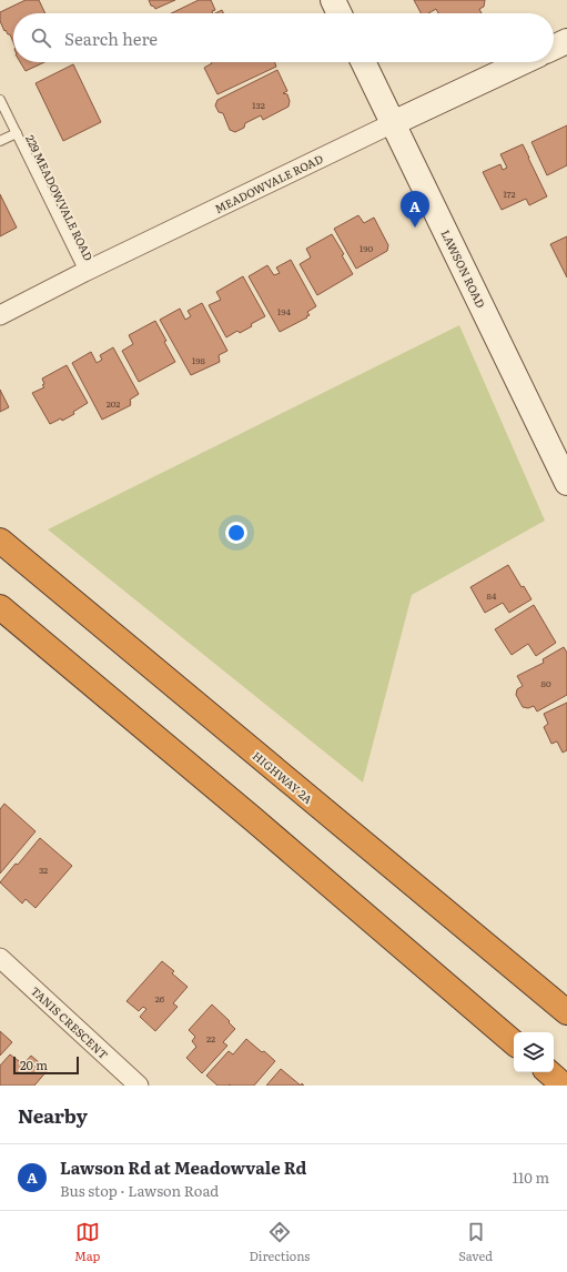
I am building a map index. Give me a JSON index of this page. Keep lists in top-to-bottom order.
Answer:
{
  "streets": {
    "highway": ["HIGHWAY 2A"],
    "street": ["MEADOWVALE ROAD", "LAWSON ROAD", "TANIS CRESCENT"],
    "lane": ["229 MEADOWVALE ROAD"]
  },
  "crossings": [
    ["MEADOWVALE ROAD", "229 MEADOWVALE ROAD"],
    ["MEADOWVALE ROAD", "LAWSON ROAD"]
  ],
  "house_numbers": [
    "132",
    "172",
    "190",
    "194",
    "198",
    "202",
    "84",
    "80",
    "32",
    "26",
    "22"
  ],
  "scale_bar": "20 m",
  "page": {
    "search": "Search here",
    "pins": "A",
    "scale": "20 m",
    "heading": "Nearby",
    "list": [
      {
        "mark": "A",
        "name": "Lawson Rd at Meadowvale Rd",
        "note": "Bus stop · Lawson Road",
        "value": "110 m"
      }
    ],
    "nav": ["Map", "Directions", "Saved"]
  }
}
